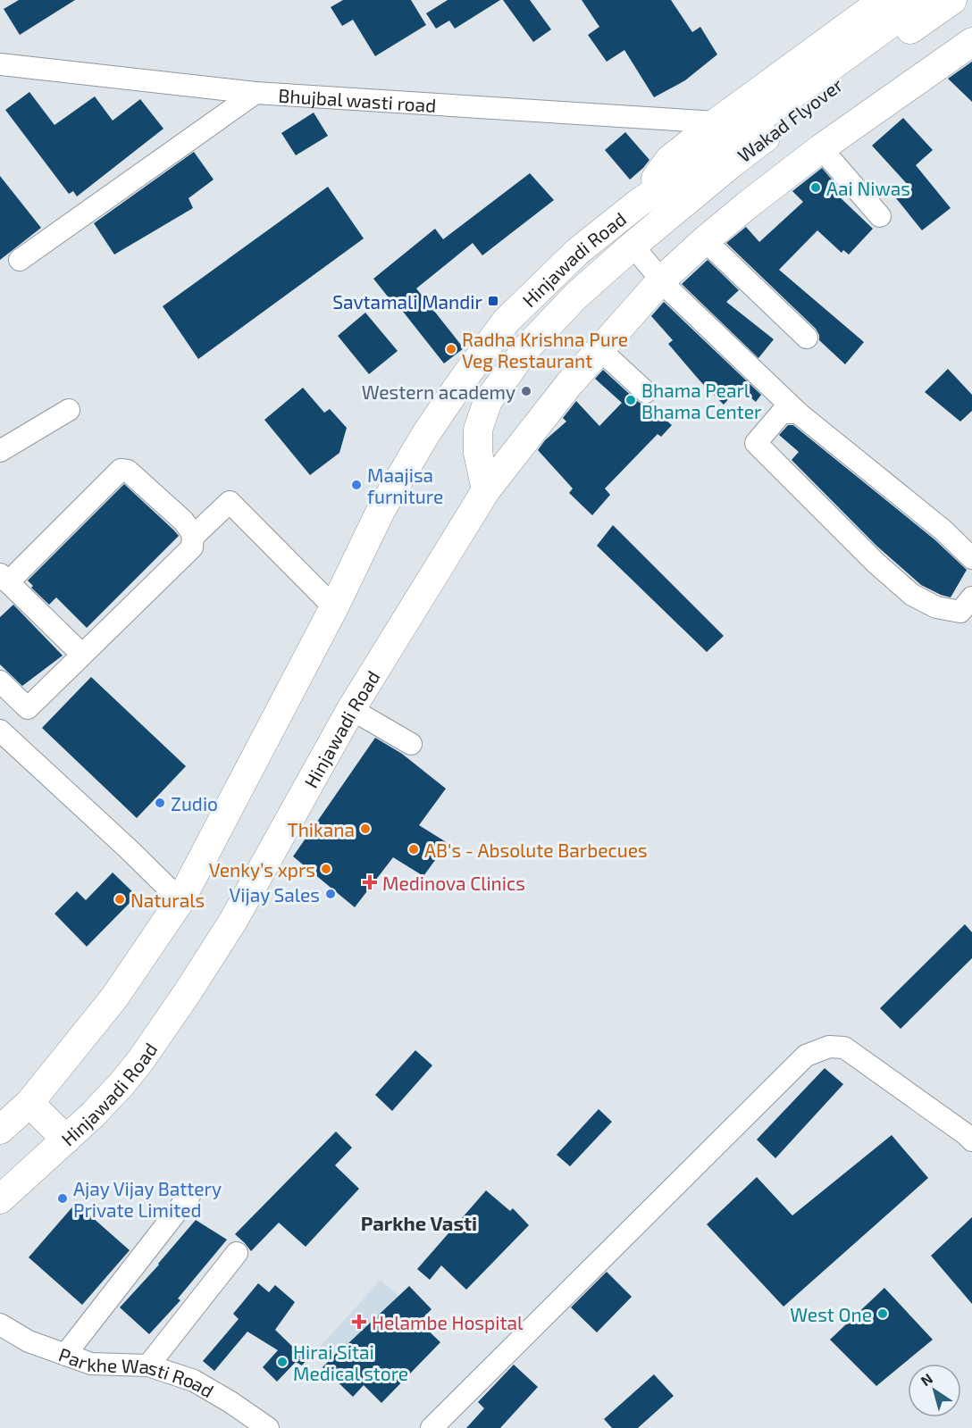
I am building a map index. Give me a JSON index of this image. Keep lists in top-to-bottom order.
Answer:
{
  "streets": {
    "main road": ["Wakad Flyover", "Hinjawadi Road"],
    "street": ["Bhujbal wasti road", "Parkhe Wasti Road"]
  },
  "crossings": [
    ["Bhujbal wasti road", "Wakad Flyover"],
    ["Wakad Flyover", "Hinjawadi Road"]
  ],
  "districts": ["Parkhe Vasti"],
  "places": {
    "other": [
      "Aai Niwas",
      "Radha Krishna Pure Veg Restaurant",
      "Western academy",
      "Bhama Pearl Bhama Center",
      "Maajisa furniture",
      "Zudio",
      "Thikana",
      "AB's - Absolute Barbecues",
      "Venky’s xprs",
      "Vijay Sales",
      "Naturals",
      "Ajay Vijay Battery Private Limited",
      "West One",
      "Hirai Sitai Medical store"
    ],
    "transit": ["Savtamali Mandir"],
    "health": ["Medinova Clinics", "Helambe Hospital"]
  },
  "north": "top left"
}
